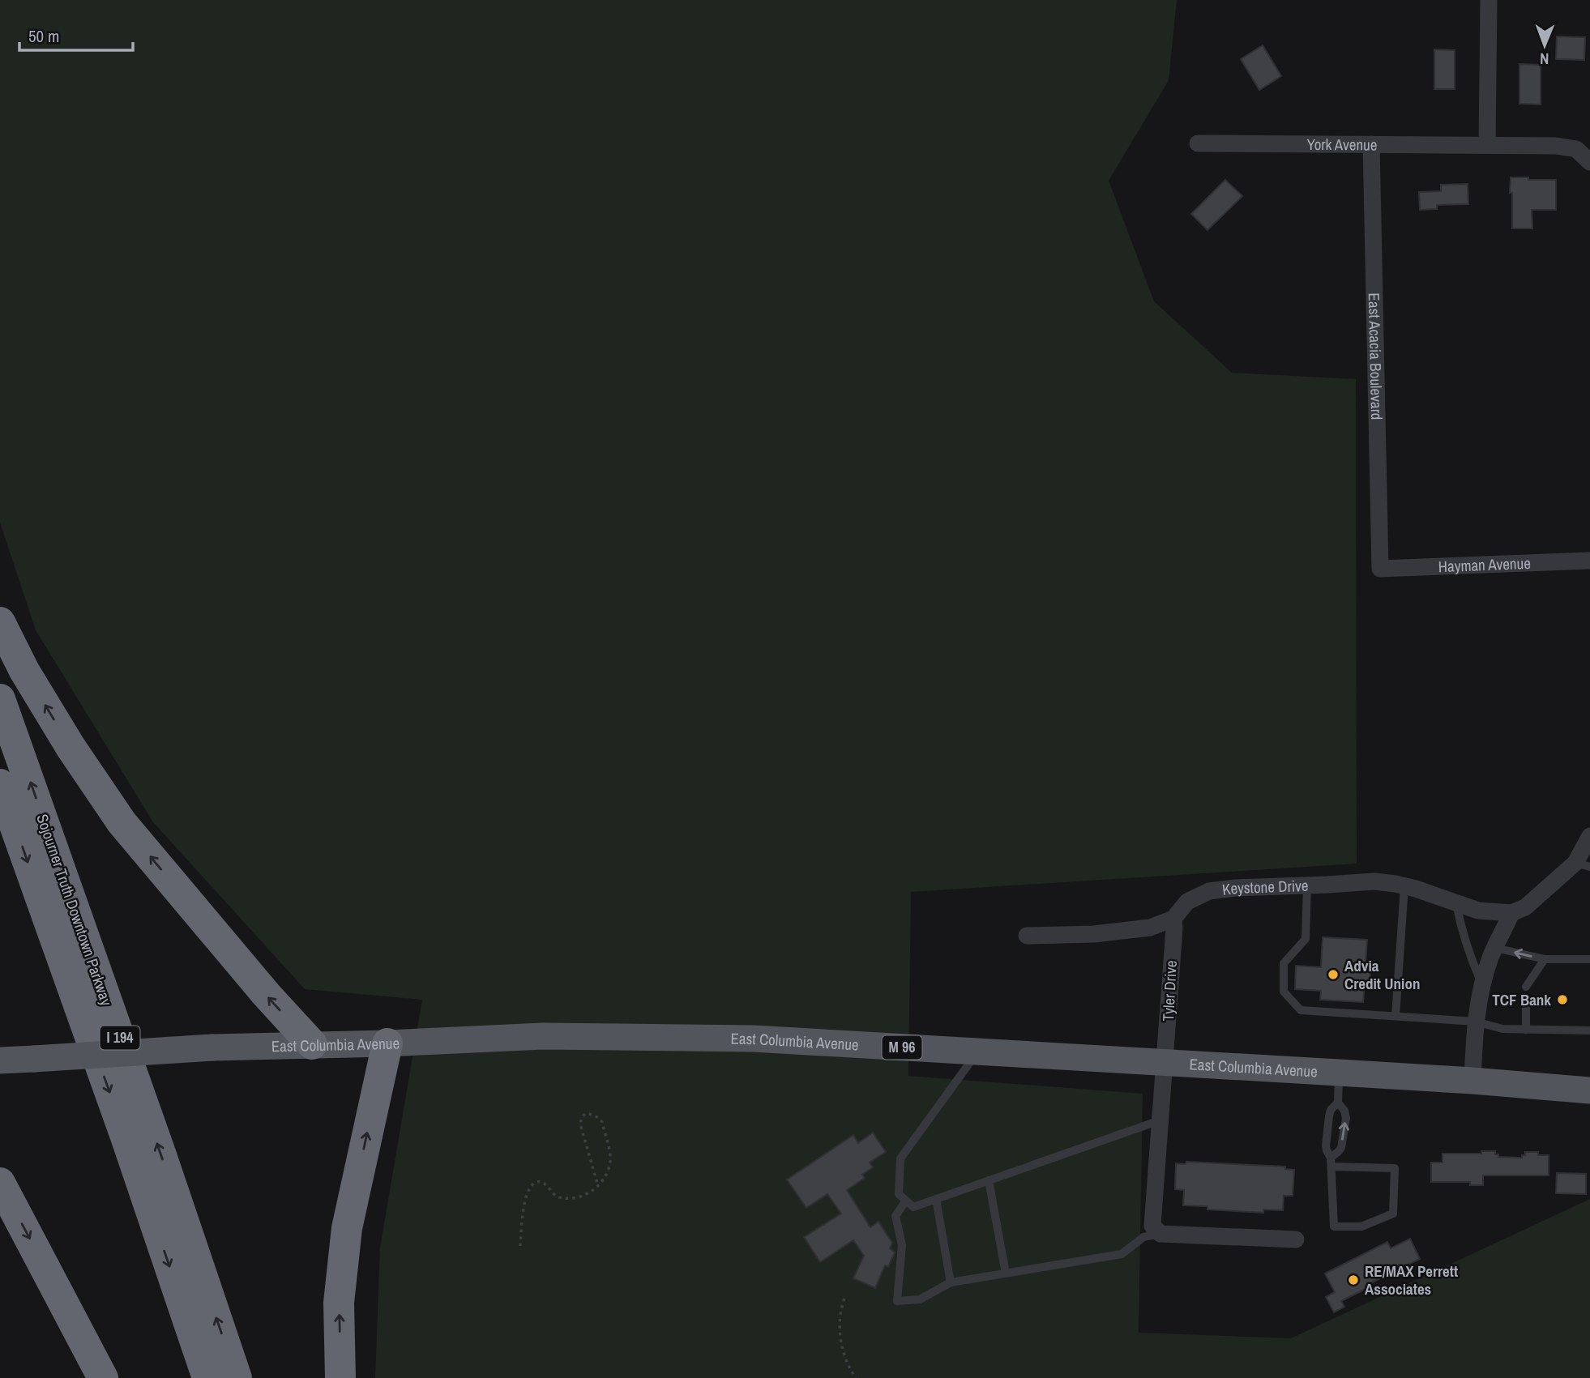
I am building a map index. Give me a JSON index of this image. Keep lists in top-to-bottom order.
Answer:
{
  "streets": {
    "highway": ["Sojourner Truth Downtown Parkway", "I 194"],
    "main road": ["East Columbia Avenue", "M 96"],
    "street": [
      "York Avenue",
      "East Acacia Boulevard",
      "Hayman Avenue",
      "Keystone Drive",
      "Tyler Drive"
    ]
  },
  "crossings": [
    ["York Avenue", "East Acacia Boulevard"],
    ["East Acacia Boulevard", "Hayman Avenue"],
    ["Keystone Drive", "Tyler Drive"],
    ["Tyler Drive", "East Columbia Avenue"]
  ],
  "places": ["Advia Credit Union", "TCF Bank", "RE/MAX Perrett Associates"],
  "scale_bar": "50 m",
  "north": "bottom"
}
